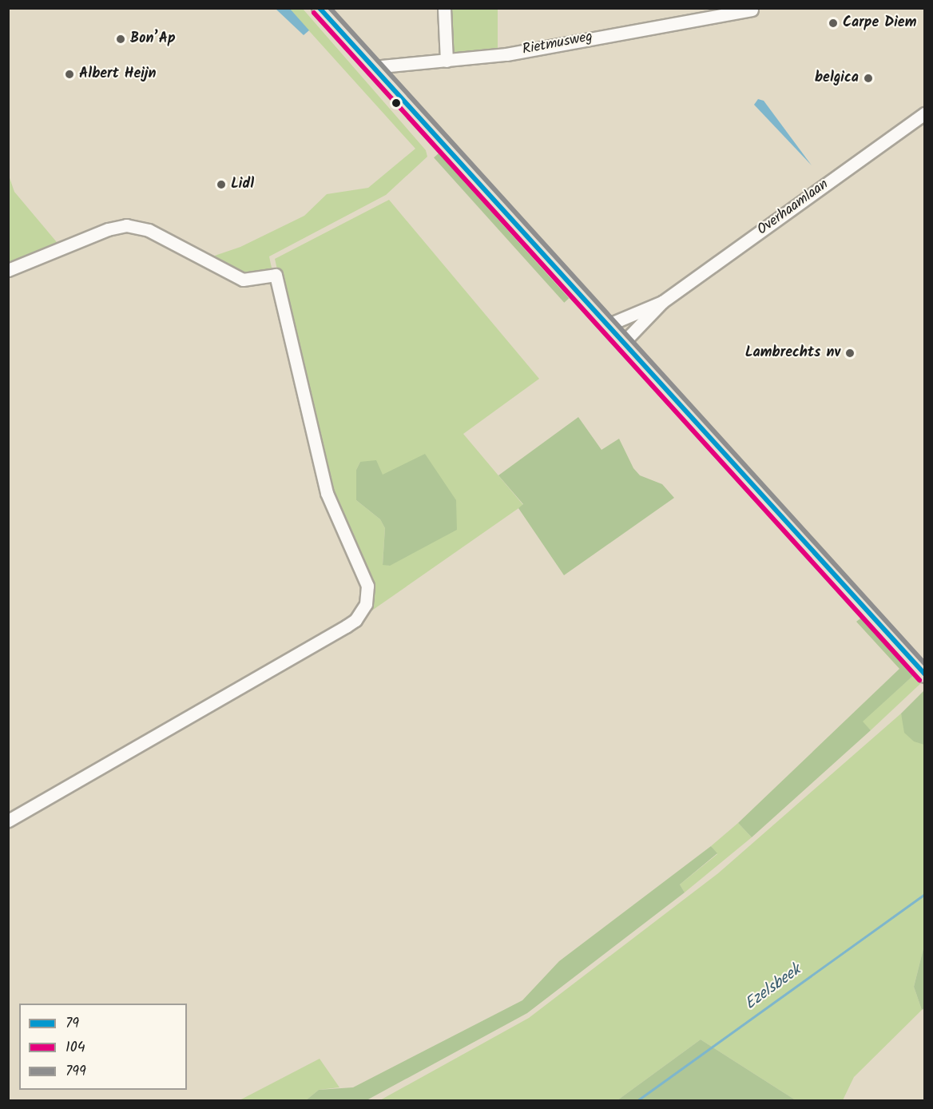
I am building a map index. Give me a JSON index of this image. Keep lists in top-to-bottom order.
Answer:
{
  "streets": {
    "street": ["Rietmusweg", "Overhaamlaan"]
  },
  "water": ["Ezelsbeek"],
  "places": [
    "Carpe Diem",
    "Bon’Ap",
    "Albert Heijn",
    "belgica",
    "Lidl",
    "Lambrechts nv"
  ],
  "lines": ["transit line 79", "transit line 799", "transit line 104"],
  "legend": ["79", "104", "799"]
}
